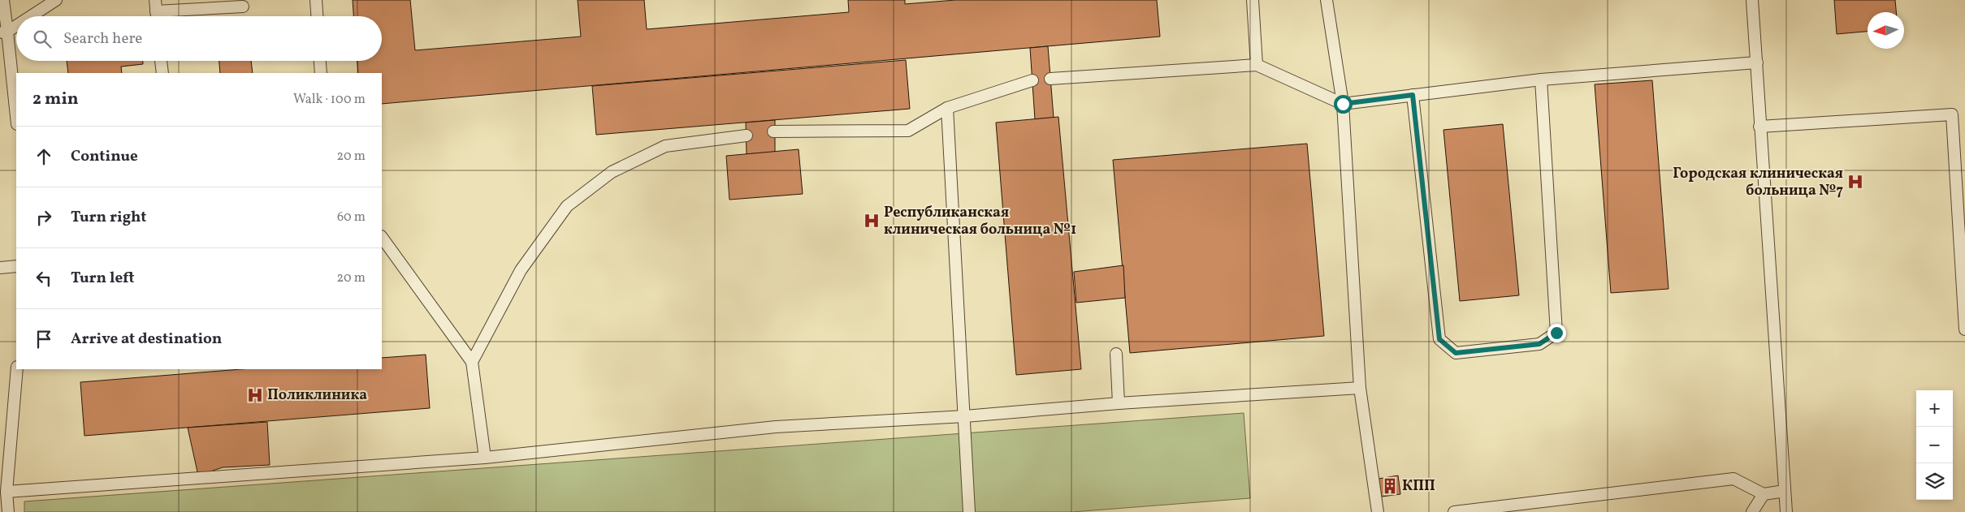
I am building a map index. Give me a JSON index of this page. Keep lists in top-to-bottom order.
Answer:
{
  "places": {
    "hospital": ["Городская клиническая больница №7", "Республиканская клиническая больница №1", "Поликлиника"],
    "building": ["КПП"]
  },
  "north": "left",
  "page": {
    "search": "Search here",
    "heading": ["2 min", "Walk · 100 m"],
    "list": [
      ["Continue", "20 m"],
      ["Turn right", "60 m"],
      ["Turn left", "20 m"],
      "Arrive at destination"
    ],
    "map_buttons": ["+", "−"]
  }
}
